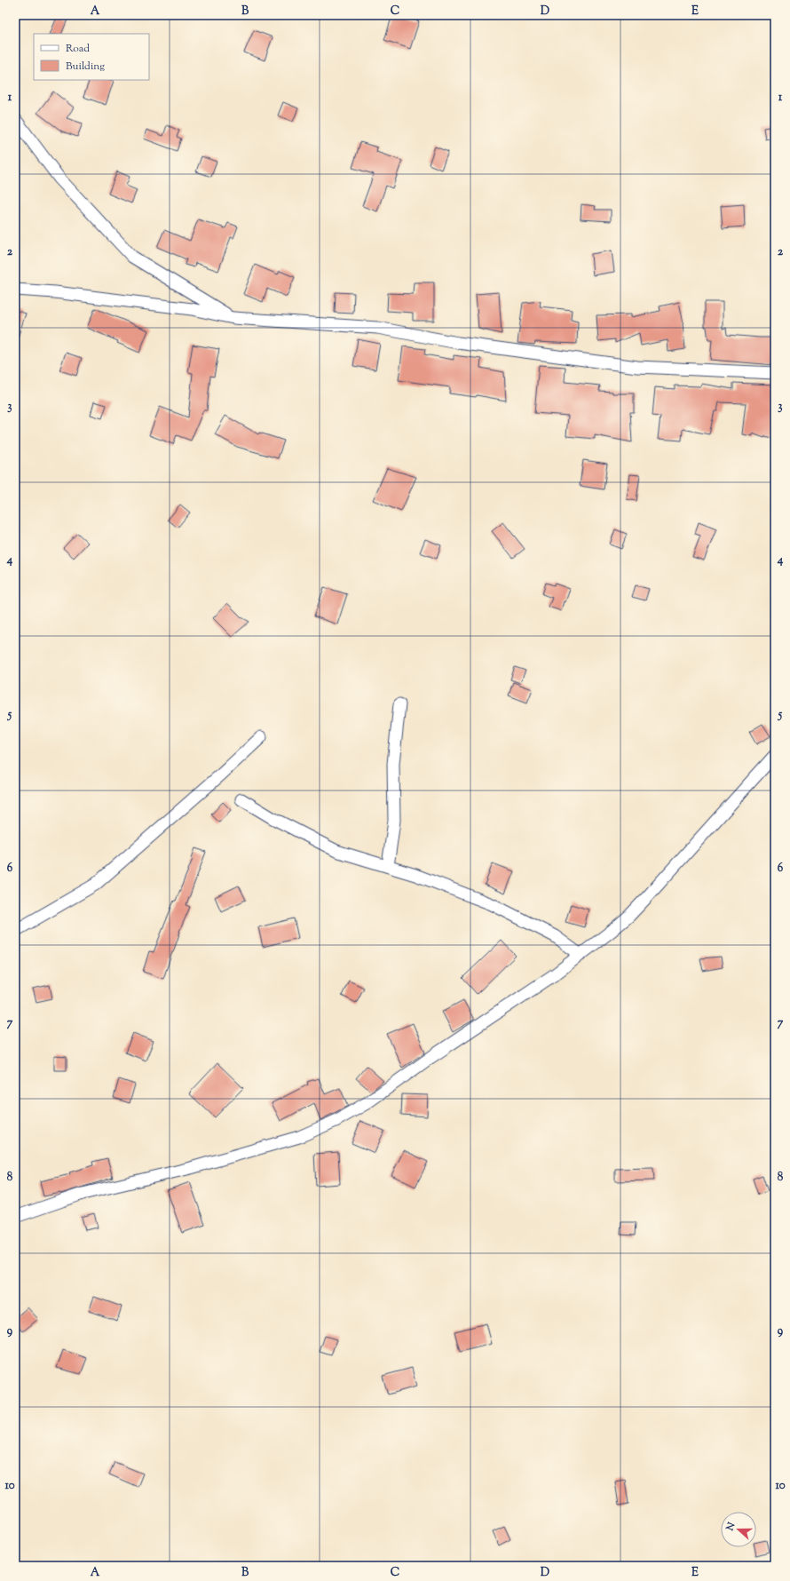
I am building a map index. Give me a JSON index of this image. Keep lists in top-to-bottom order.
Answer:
{
  "legend": ["Road", "Building"],
  "north": "left",
  "grid": {
    "columns": [
      "A",
      "B",
      "C",
      "D",
      "E"
    ],
    "rows": [
      "1",
      "2",
      "3",
      "4",
      "5",
      "6",
      "7",
      "8",
      "9",
      "10"
    ]
  }
}
